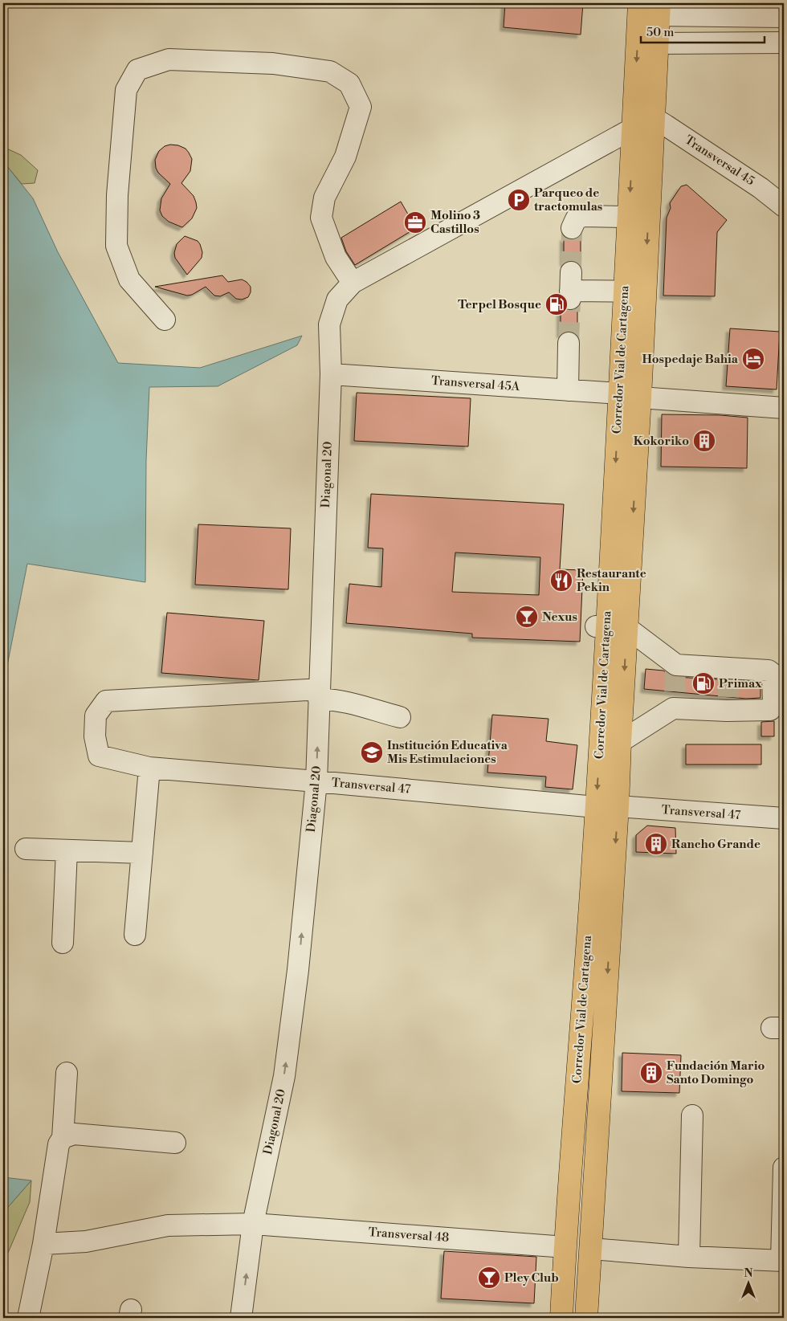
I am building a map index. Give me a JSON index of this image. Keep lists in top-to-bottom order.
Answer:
{
  "streets": {
    "main road": ["Corredor Vial de Cartagena"],
    "street": [
      "Transversal 45",
      "Transversal 45A",
      "Diagonal 20",
      "Transversal 47",
      "Transversal 48"
    ]
  },
  "crossings": [
    ["Transversal 45", "Corredor Vial de Cartagena"],
    ["Corredor Vial de Cartagena", "Transversal 45A"],
    ["Corredor Vial de Cartagena", "Diagonal 20"],
    ["Corredor Vial de Cartagena", "Transversal 47"],
    ["Corredor Vial de Cartagena", "Transversal 48"],
    ["Transversal 45A", "Diagonal 20"],
    ["Diagonal 20", "Transversal 47"],
    ["Diagonal 20", "Transversal 48"]
  ],
  "one_way": ["Diagonal 20"],
  "places": {
    "parking": ["Parqueo de tractomulas"],
    "office": ["Molino 3 Castillos"],
    "fuel station": ["Terpel Bosque", "Primax"],
    "hotel": ["Hospedaje Bahia"],
    "building": ["Kokoriko", "Rancho Grande", "Fundación Mario Santo Domingo"],
    "restaurant": ["Restaurante Pekin"],
    "bar": ["Nexus", "Pley Club"],
    "school or university": ["Institución Educativa Mis Estimulaciones"]
  },
  "scale_bar": "50 m",
  "north": "top"
}
